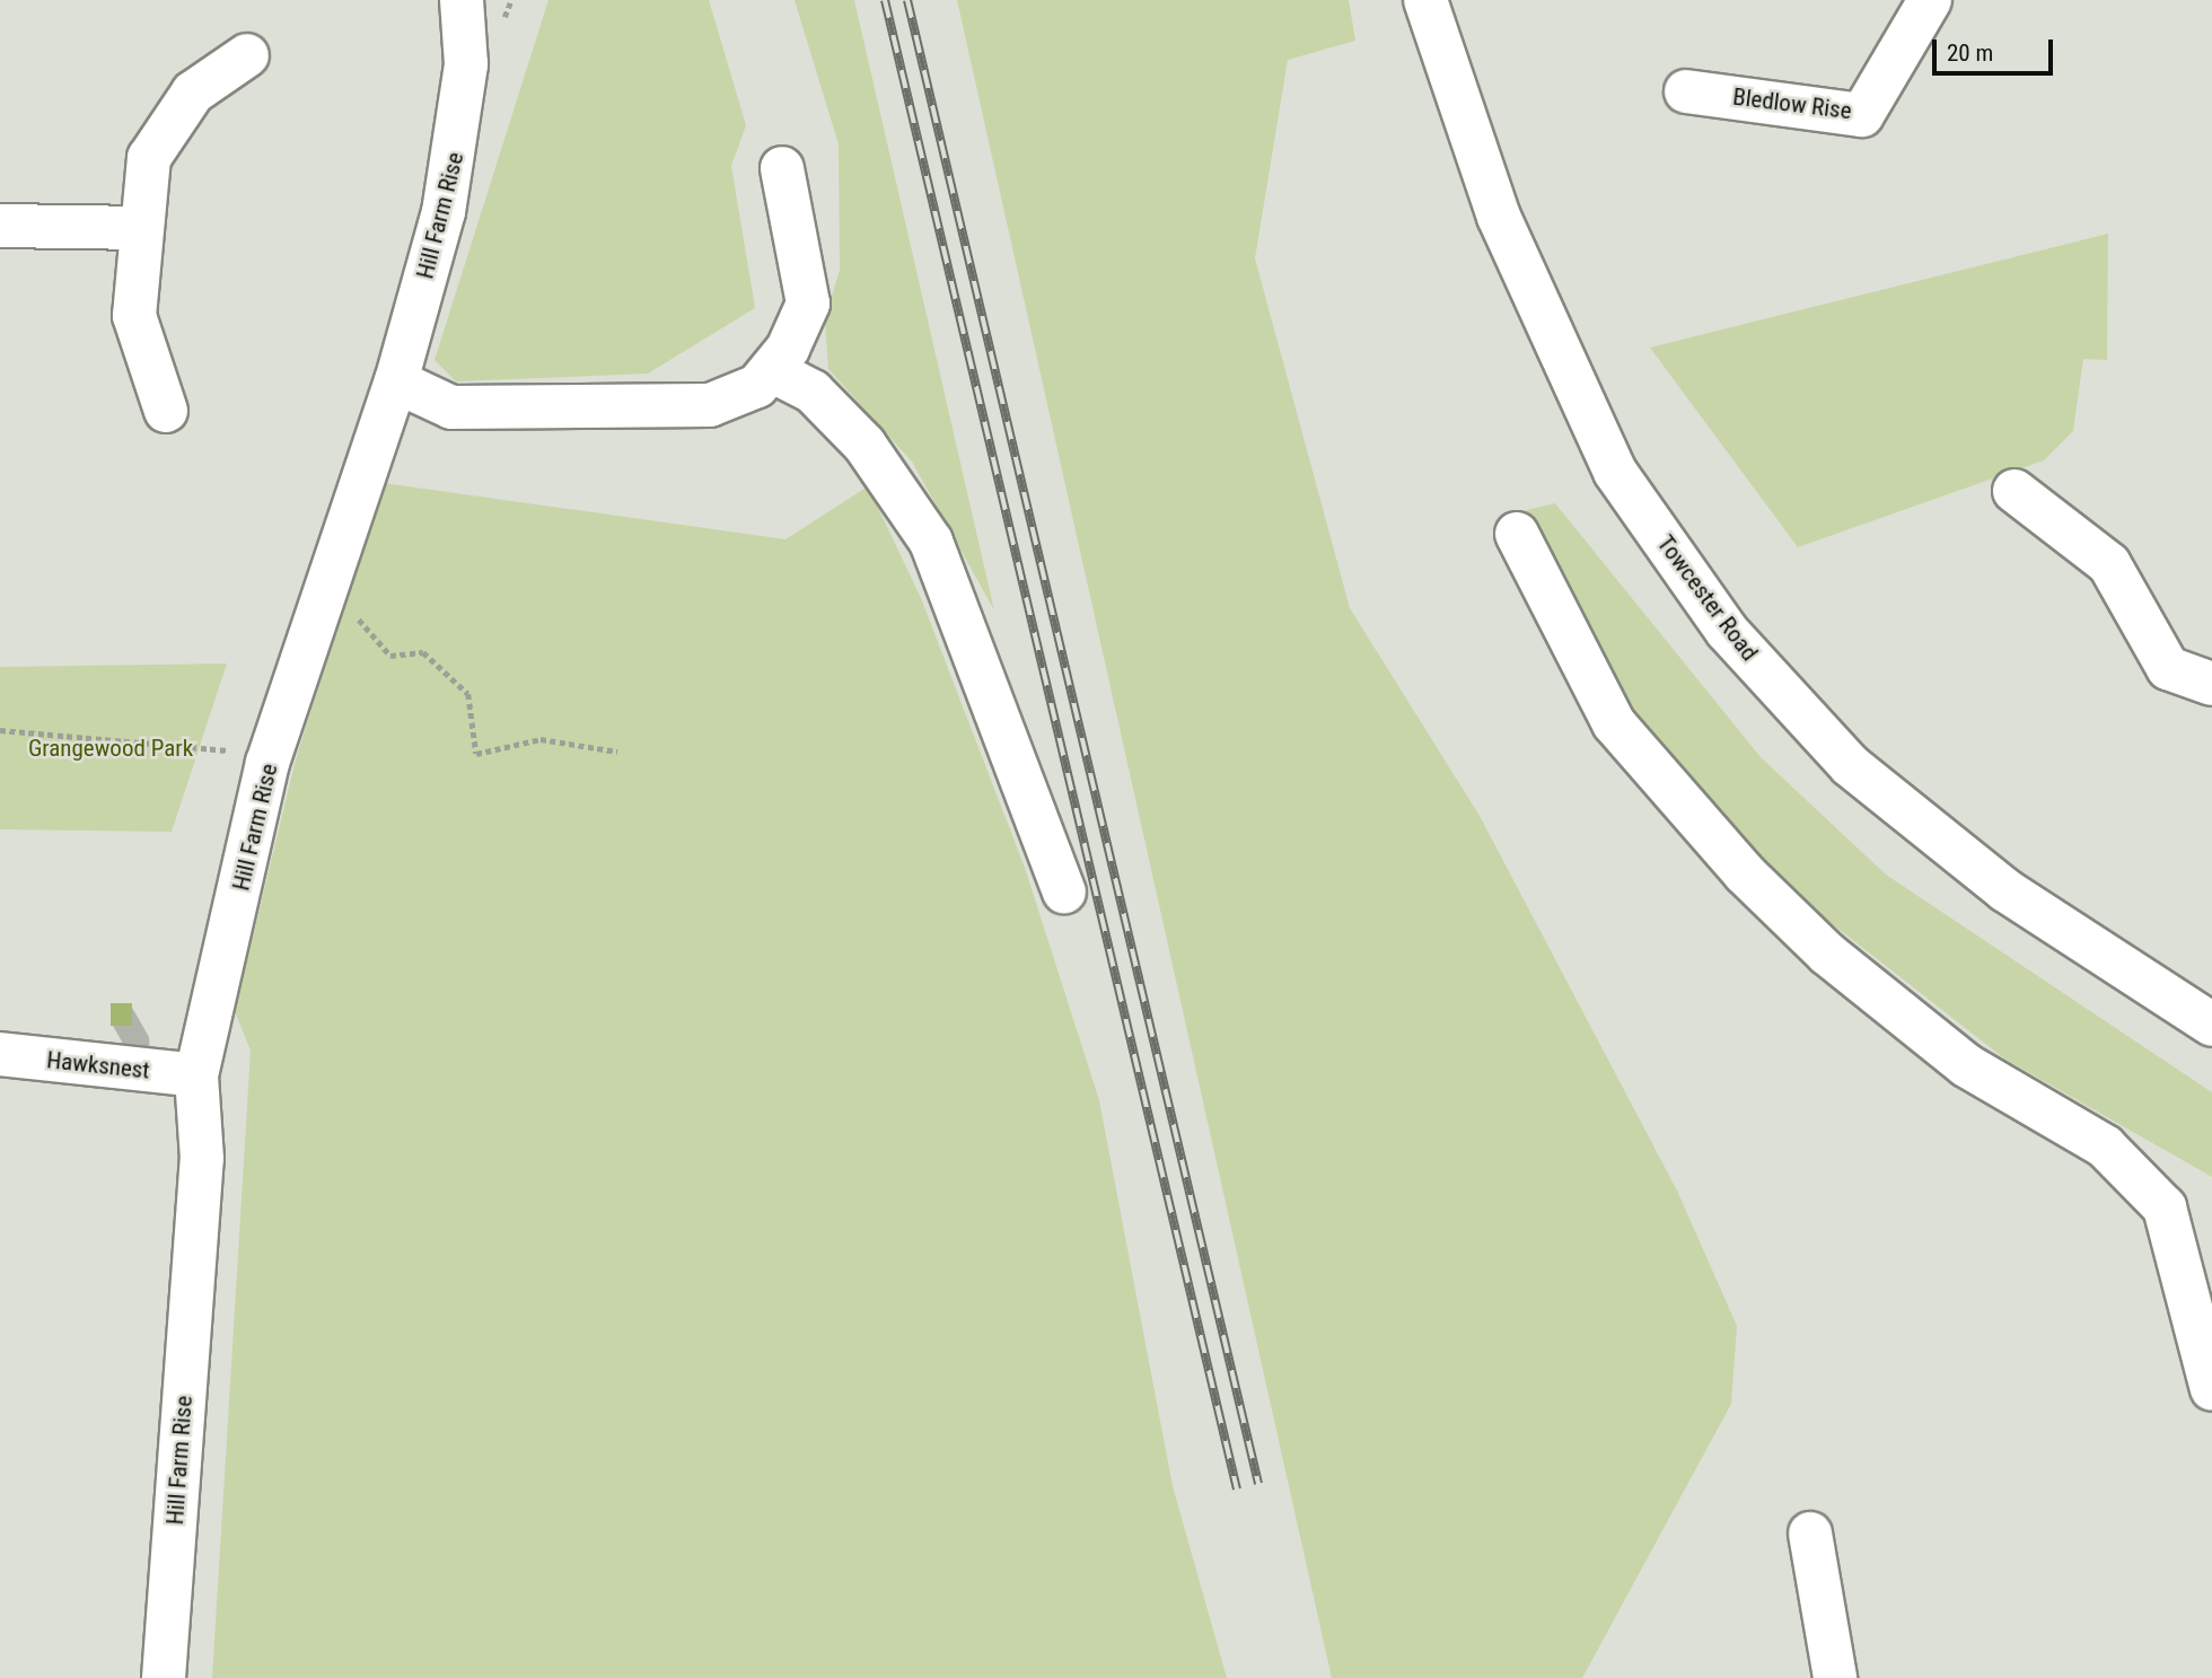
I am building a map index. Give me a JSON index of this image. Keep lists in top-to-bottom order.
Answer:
{
  "streets": {
    "street": [
      "Bledlow Rise",
      "Hill Farm Rise",
      "Towcester Road",
      "Hawksnest"
    ]
  },
  "crossings": [
    ["Hill Farm Rise", "Hawksnest"]
  ],
  "parks": ["Grangewood Park"],
  "scale_bar": "20 m"
}
